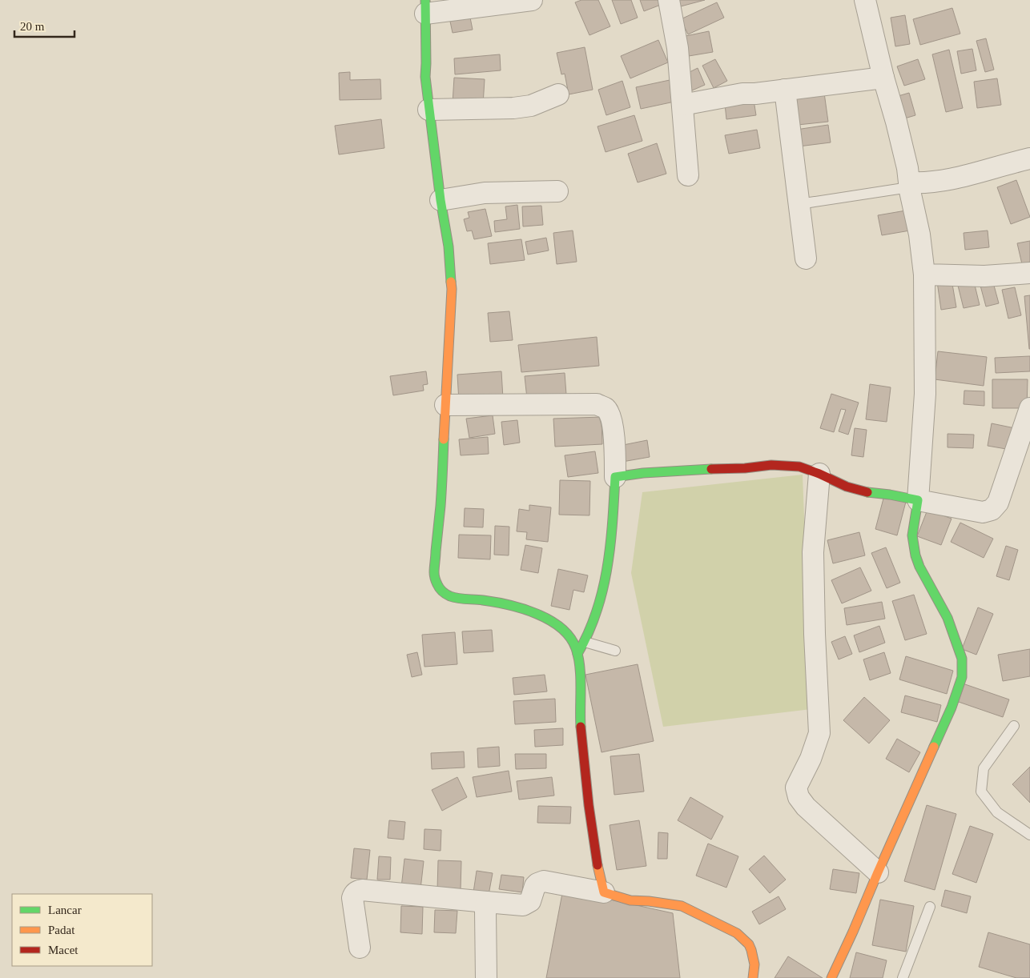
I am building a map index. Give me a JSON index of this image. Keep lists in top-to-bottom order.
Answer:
{
  "legend": ["Lancar", "Padat", "Macet"],
  "scale_bar": "20 m"
}
